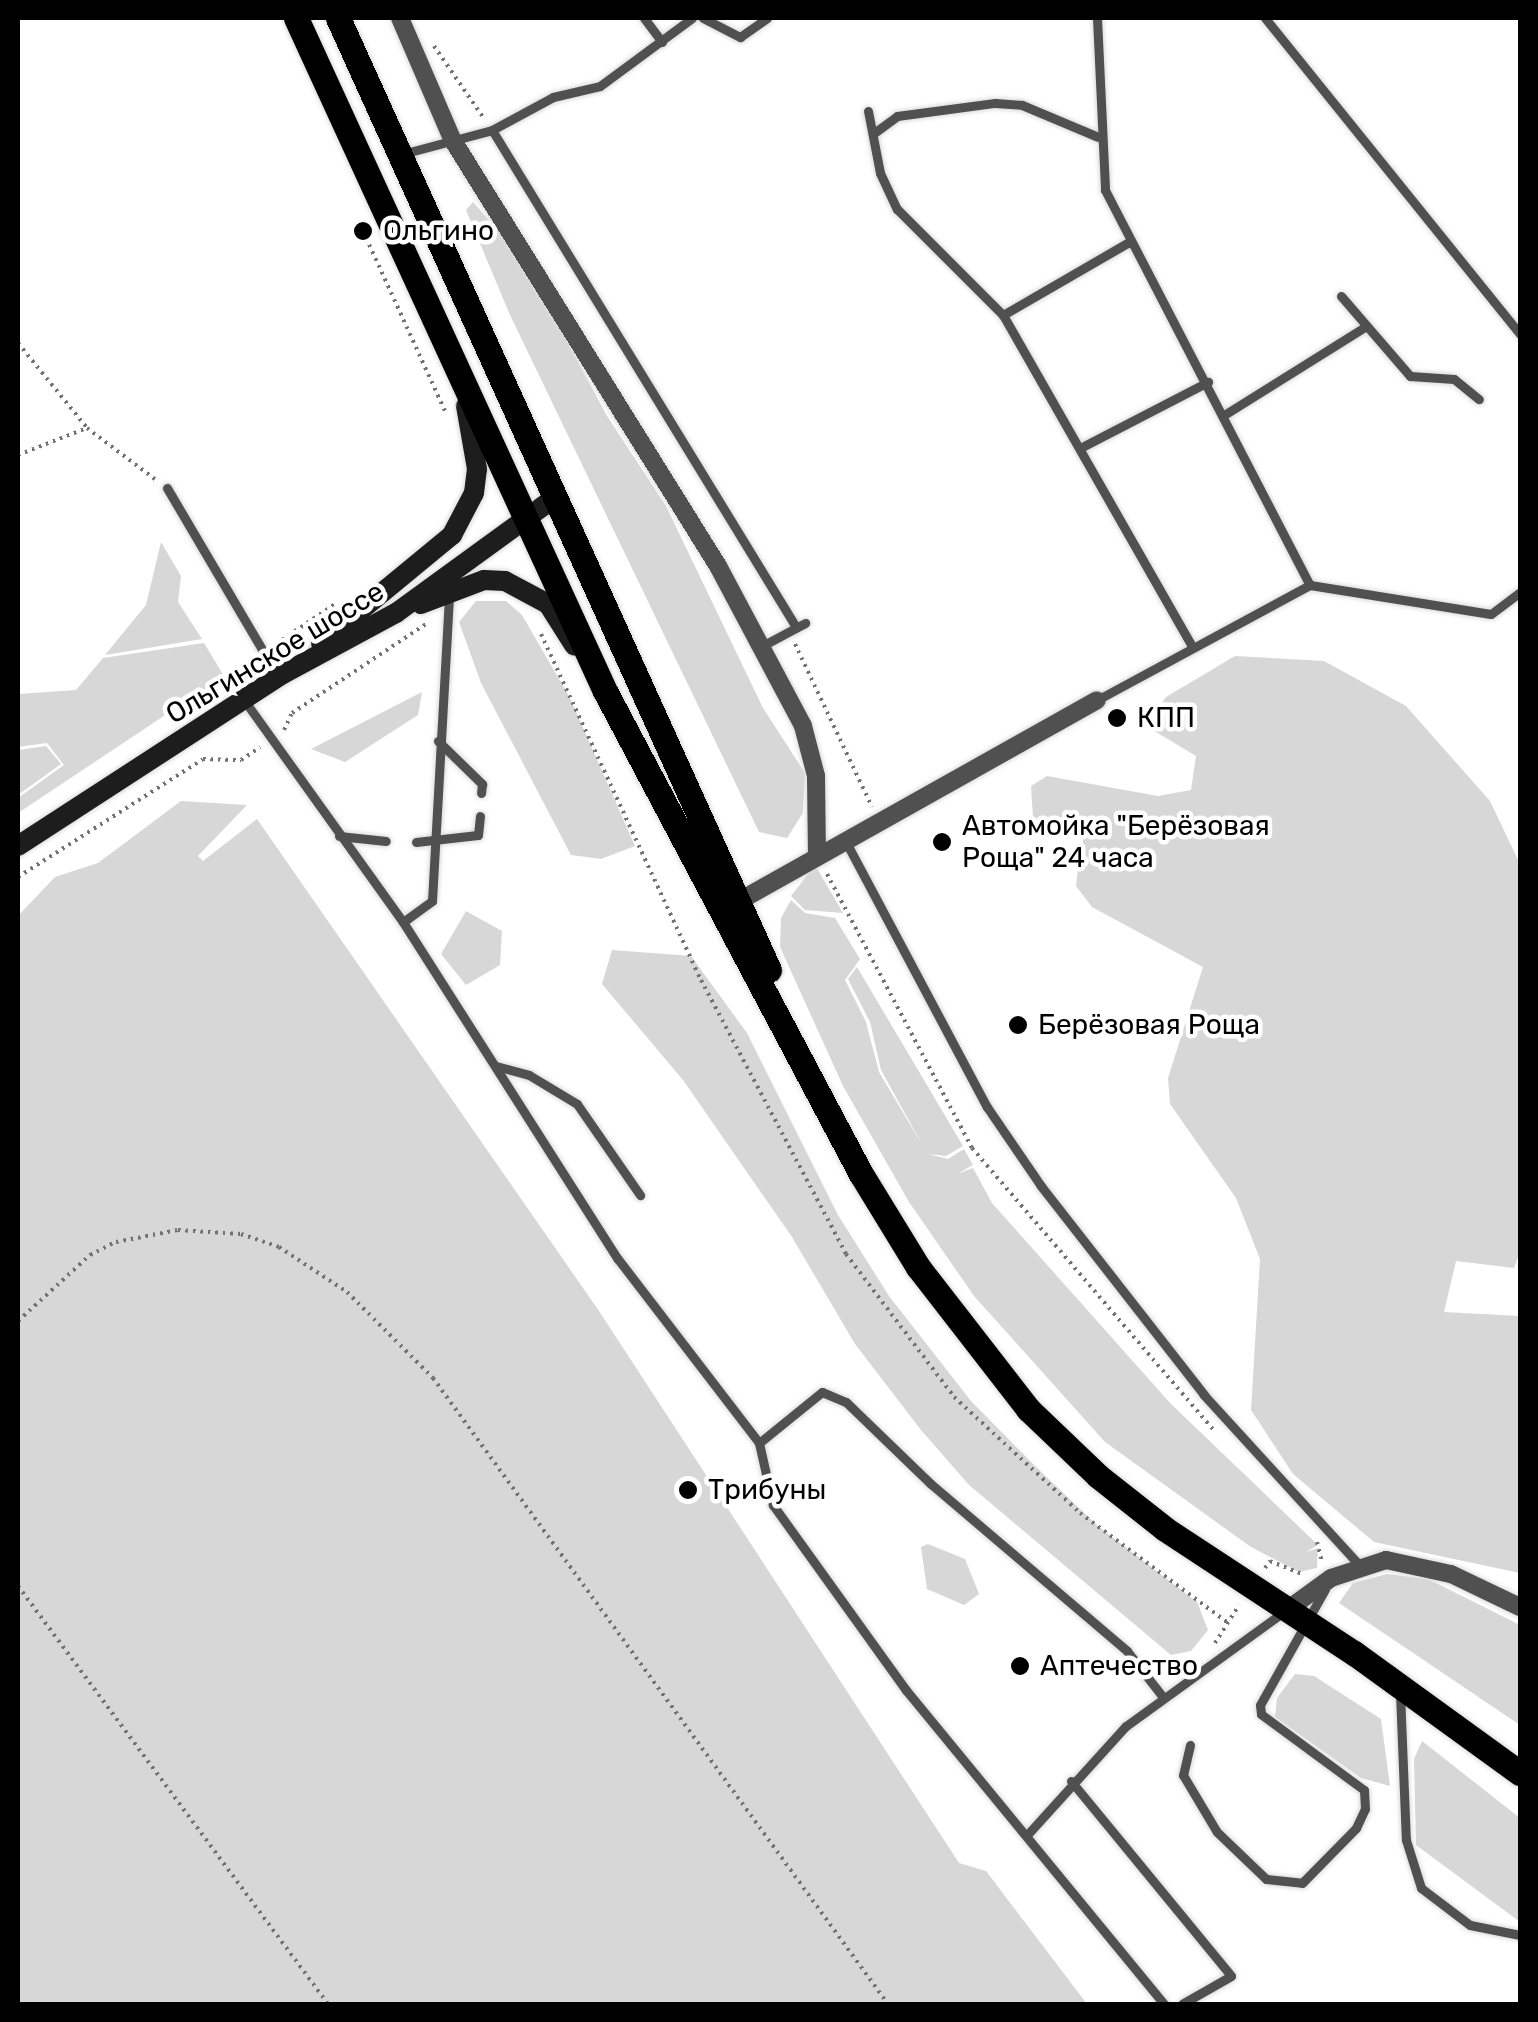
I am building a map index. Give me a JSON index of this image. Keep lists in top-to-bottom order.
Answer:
{
  "streets": {
    "main road": ["Ольгинское шоссе"]
  },
  "places": [
    "Ольгино",
    "КПП",
    "Автомойка \"Берёзовая Роща\" 24 часа",
    "Берёзовая Роща",
    "Трибуны",
    "Аптечество"
  ]
}
